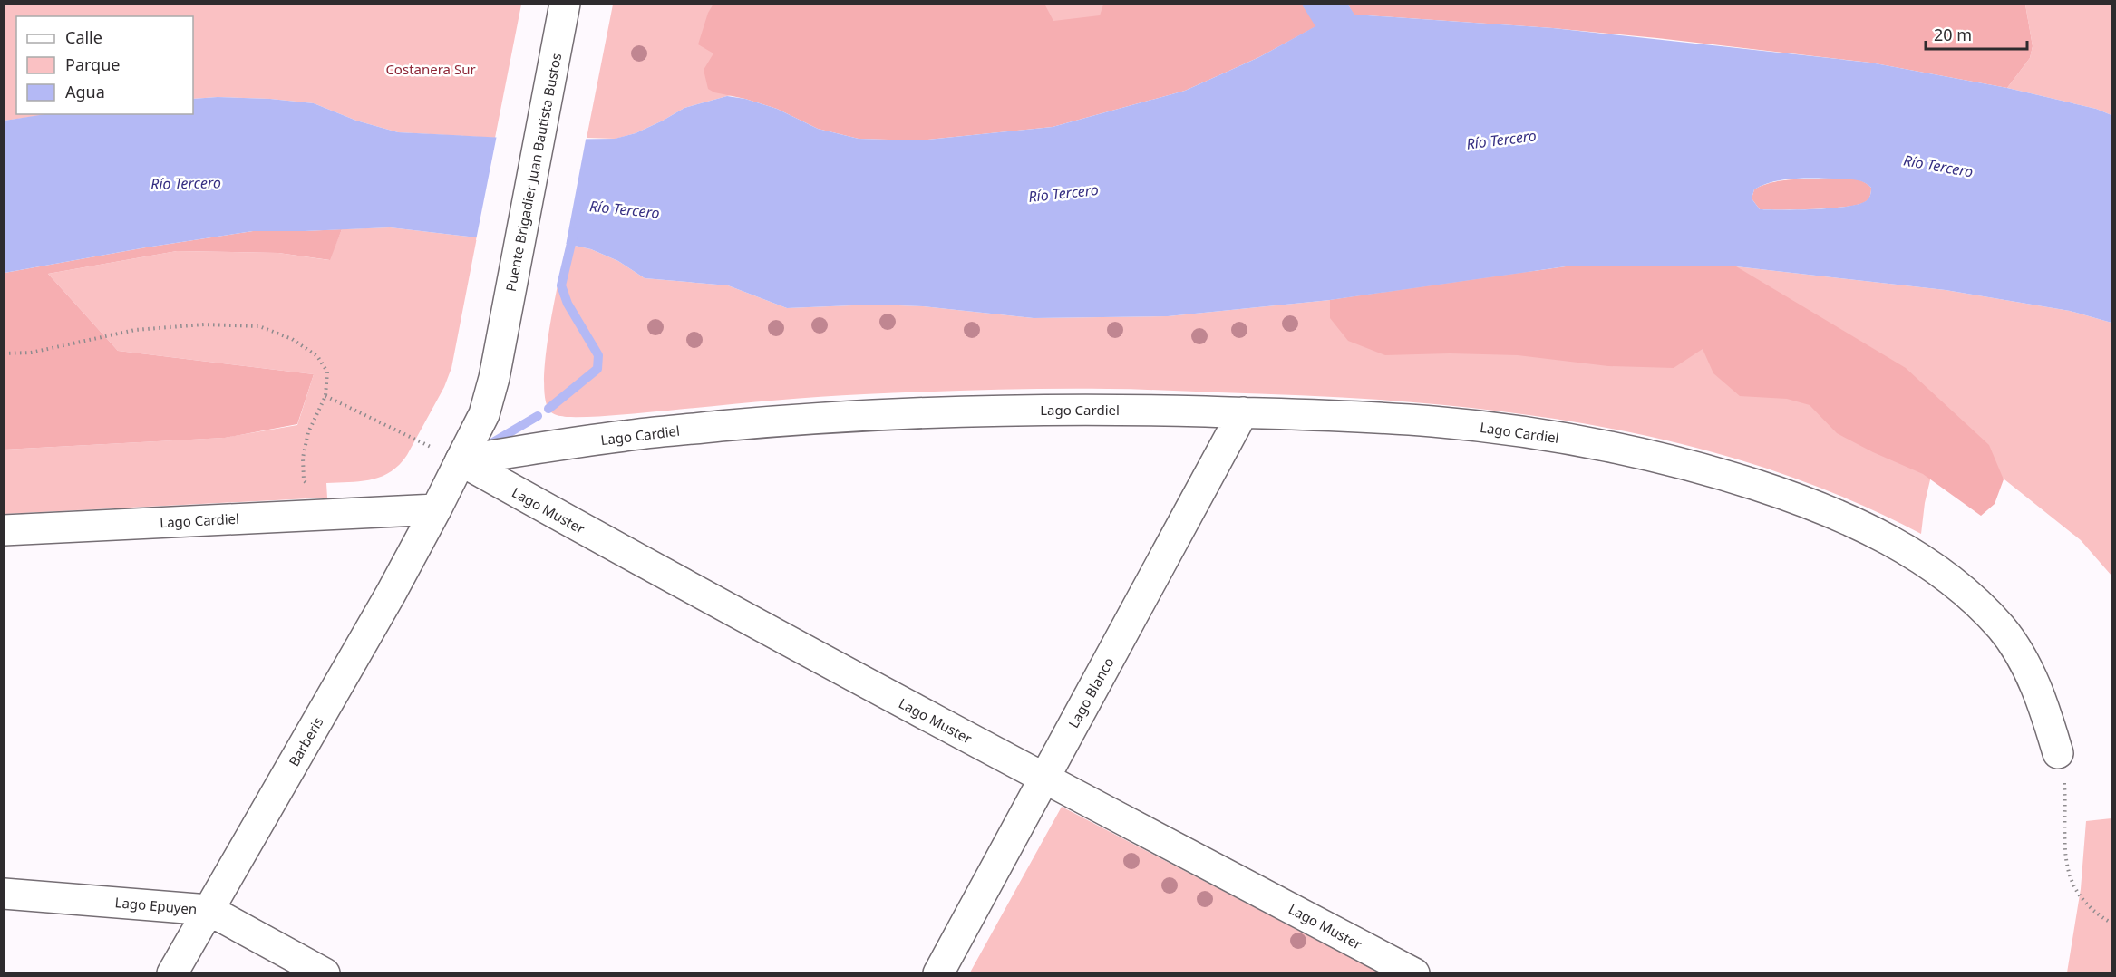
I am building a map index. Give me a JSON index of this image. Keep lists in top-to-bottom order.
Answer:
{
  "streets": {
    "street": [
      "Puente Brigadier Juan Bautista Bustos",
      "Lago Cardiel",
      "Lago Muster",
      "Lago Blanco",
      "Barberis",
      "Lago Epuyen"
    ]
  },
  "crossings": [
    ["Puente Brigadier Juan Bautista Bustos", "Lago Cardiel"],
    ["Puente Brigadier Juan Bautista Bustos", "Lago Muster"],
    ["Lago Cardiel", "Lago Muster"],
    ["Lago Cardiel", "Lago Blanco"],
    ["Lago Cardiel", "Barberis"],
    ["Lago Muster", "Lago Blanco"],
    ["Barberis", "Lago Epuyen"]
  ],
  "water": ["Río Tercero"],
  "parks": ["Costanera Sur"],
  "legend": ["Calle", "Parque", "Agua"],
  "scale_bar": "20 m"
}
